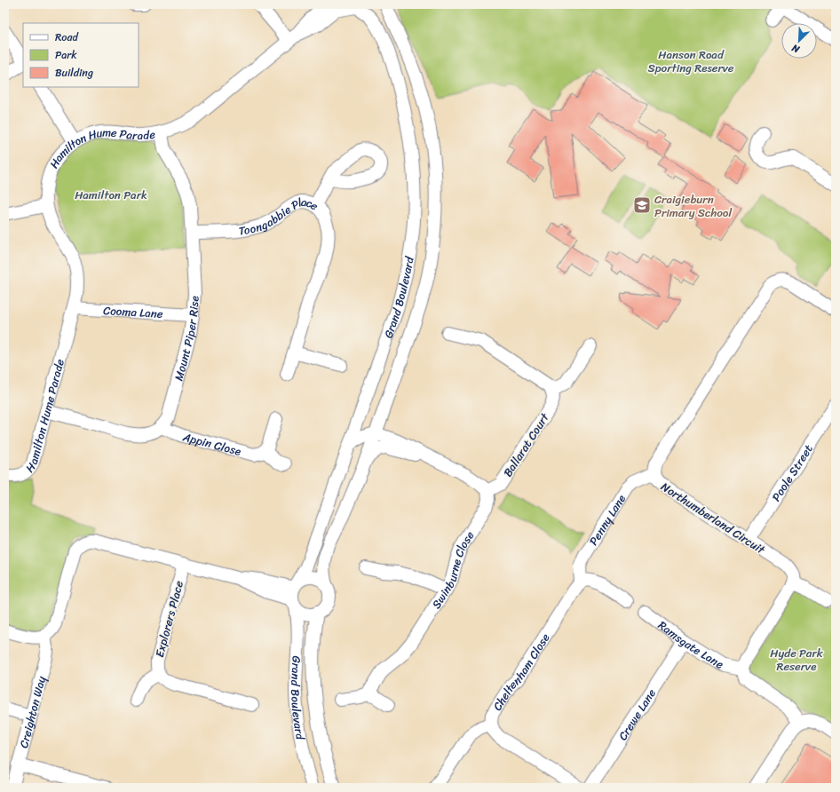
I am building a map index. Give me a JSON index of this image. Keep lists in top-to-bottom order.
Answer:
{
  "streets": {
    "street": [
      "Hamilton Hume Parade",
      "Toongabbie Place",
      "Grand Boulevard",
      "Cooma Lane",
      "Mount Piper Rise",
      "Appin Close",
      "Ballarat Court",
      "Poole Street",
      "Northumberland Circuit",
      "Penny Lane",
      "Swinburne Close",
      "Explorers Place",
      "Ramsgate Lane",
      "Cheltenham Close",
      "Creighton Way",
      "Crewe Lane"
    ]
  },
  "crossings": [
    ["Hamilton Hume Parade", "Grand Boulevard"],
    ["Hamilton Hume Parade", "Cooma Lane"],
    ["Hamilton Hume Parade", "Mount Piper Rise"],
    ["Toongabbie Place", "Mount Piper Rise"],
    ["Cooma Lane", "Mount Piper Rise"],
    ["Mount Piper Rise", "Appin Close"],
    ["Ballarat Court", "Swinburne Close"],
    ["Poole Street", "Northumberland Circuit"],
    ["Northumberland Circuit", "Penny Lane"],
    ["Penny Lane", "Cheltenham Close"],
    ["Ramsgate Lane", "Crewe Lane"]
  ],
  "parks": ["Hanson Road Sporting Reserve", "Hamilton Park", "Hyde Park Reserve"],
  "places": {
    "school or university": ["Craigieburn Primary School"]
  },
  "legend": ["Road", "Park", "Building"],
  "north": "bottom left"
}
